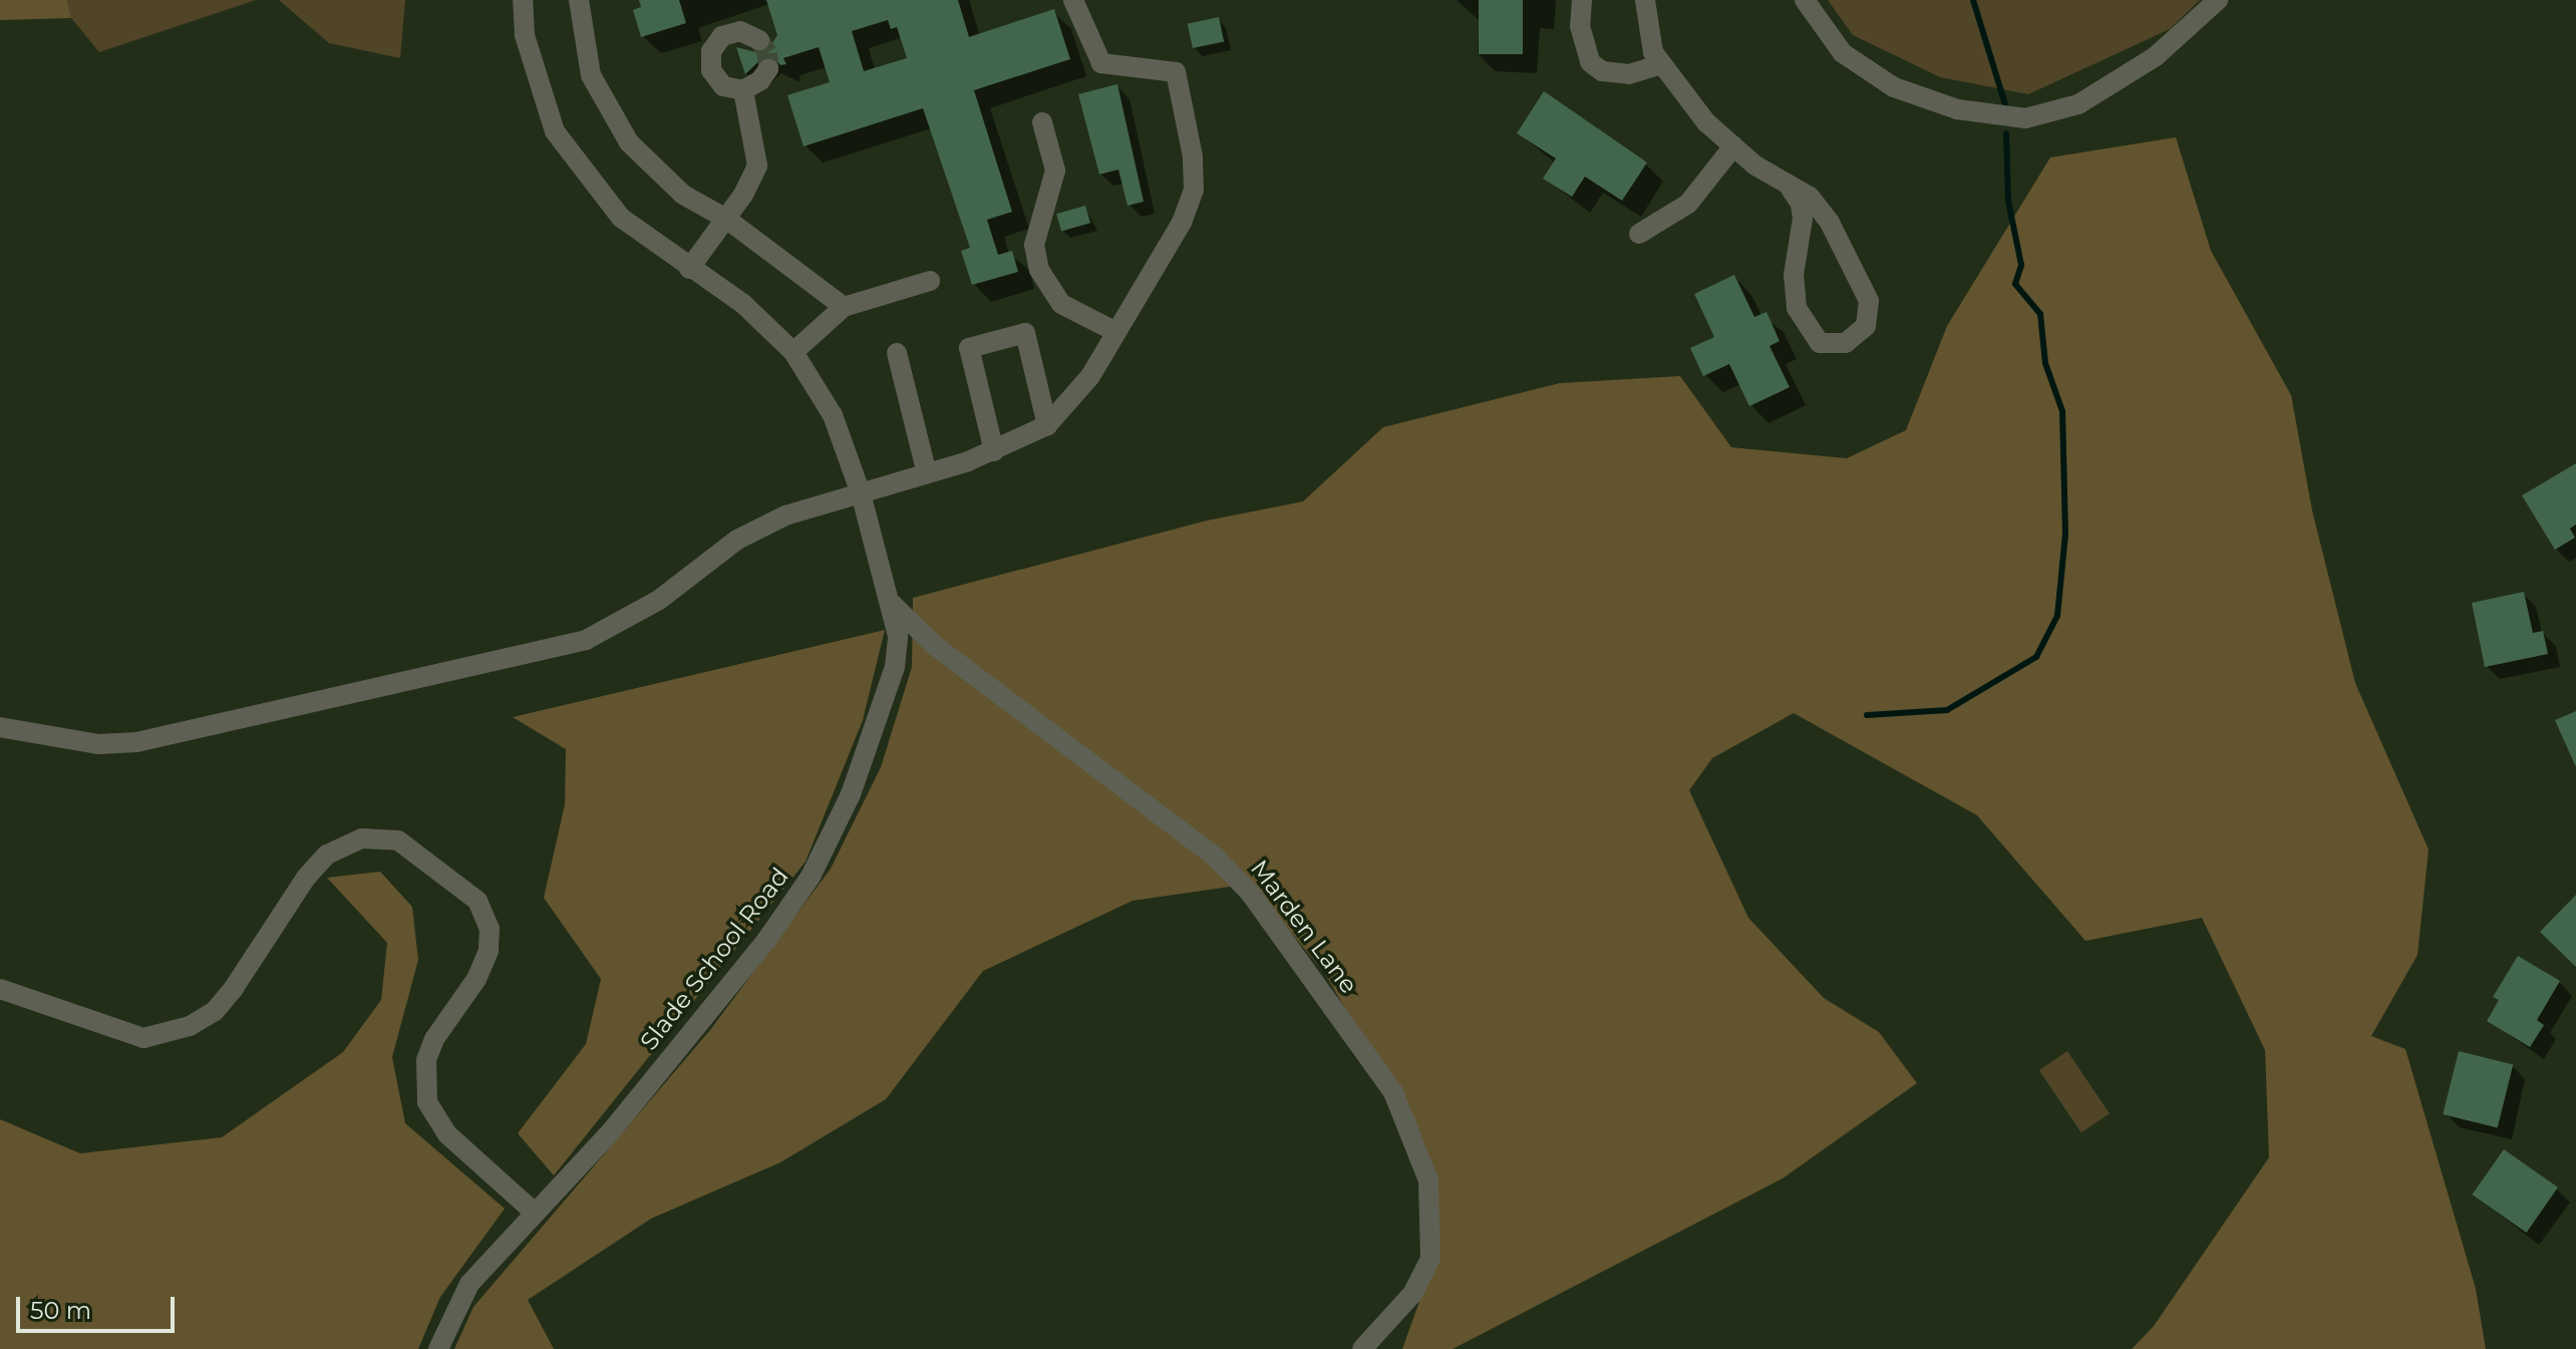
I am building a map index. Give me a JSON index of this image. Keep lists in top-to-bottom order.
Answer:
{
  "streets": {
    "street": ["Marden Lane", "Slade School Road"]
  },
  "crossings": [
    ["Marden Lane", "Slade School Road"]
  ],
  "scale_bar": "50 m"
}
